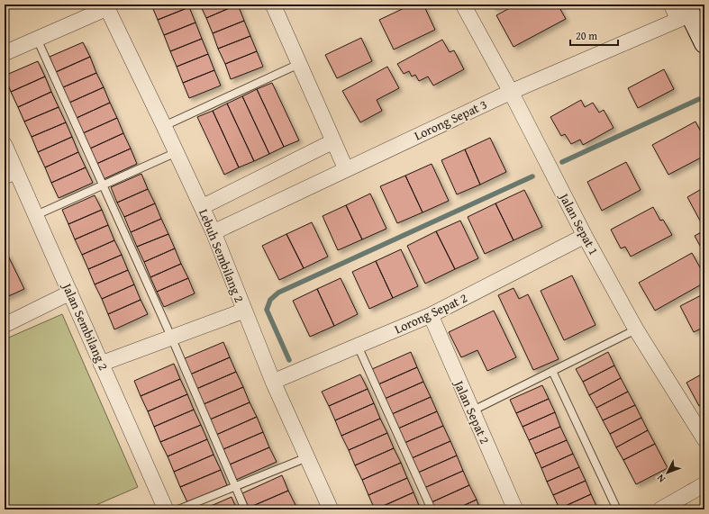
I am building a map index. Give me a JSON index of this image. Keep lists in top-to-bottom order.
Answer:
{
  "streets": {
    "street": [
      "Lorong Sepat 3",
      "Jalan Sepat 1",
      "Lebuh Sembilang 2",
      "Lorong Sepat 2",
      "Jalan Sembilang 2",
      "Jalan Sepat 2"
    ]
  },
  "crossings": [
    ["Lorong Sepat 3", "Jalan Sepat 1"],
    ["Lorong Sepat 3", "Lebuh Sembilang 2"],
    ["Jalan Sepat 1", "Lorong Sepat 2"],
    ["Lebuh Sembilang 2", "Lorong Sepat 2"],
    ["Lorong Sepat 2", "Jalan Sepat 2"]
  ],
  "scale_bar": "20 m",
  "north": "bottom left"
}
